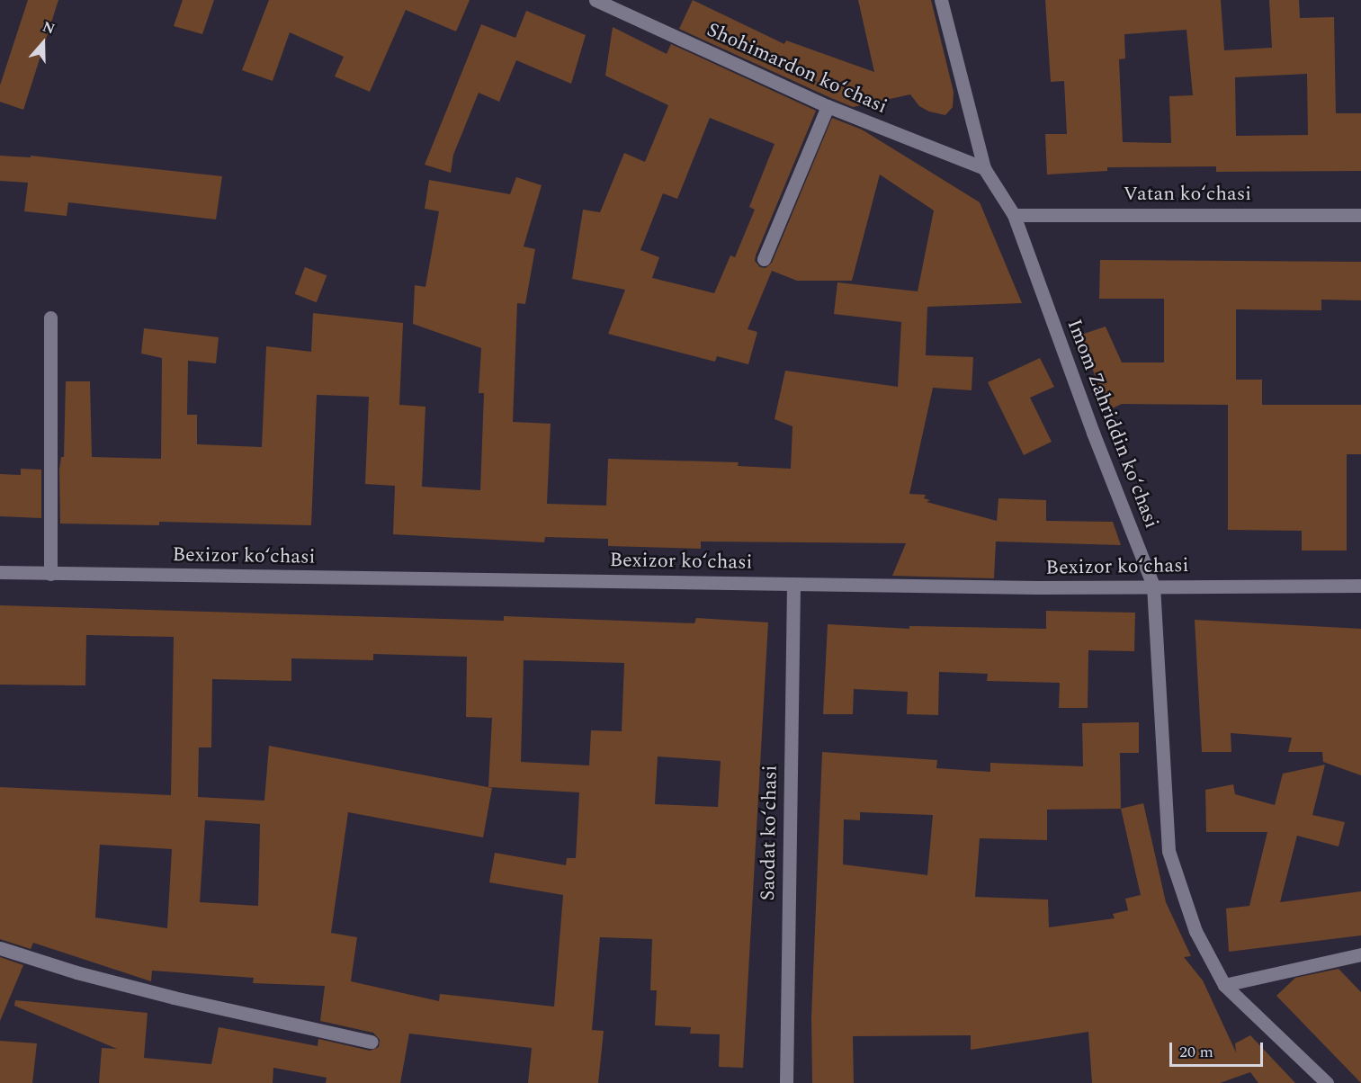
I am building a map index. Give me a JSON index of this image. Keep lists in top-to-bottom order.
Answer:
{
  "streets": {
    "street": [
      "Shohimardon koʻchasi",
      "Vatan koʻchasi",
      "Imom Zahriddin koʻchasi",
      "Bexizor koʻchasi",
      "Saodat koʻchasi"
    ]
  },
  "crossings": [
    ["Shohimardon koʻchasi", "Imom Zahriddin koʻchasi"],
    ["Vatan koʻchasi", "Imom Zahriddin koʻchasi"],
    ["Imom Zahriddin koʻchasi", "Bexizor koʻchasi"],
    ["Bexizor koʻchasi", "Saodat koʻchasi"]
  ],
  "scale_bar": "20 m",
  "north": "top"
}
